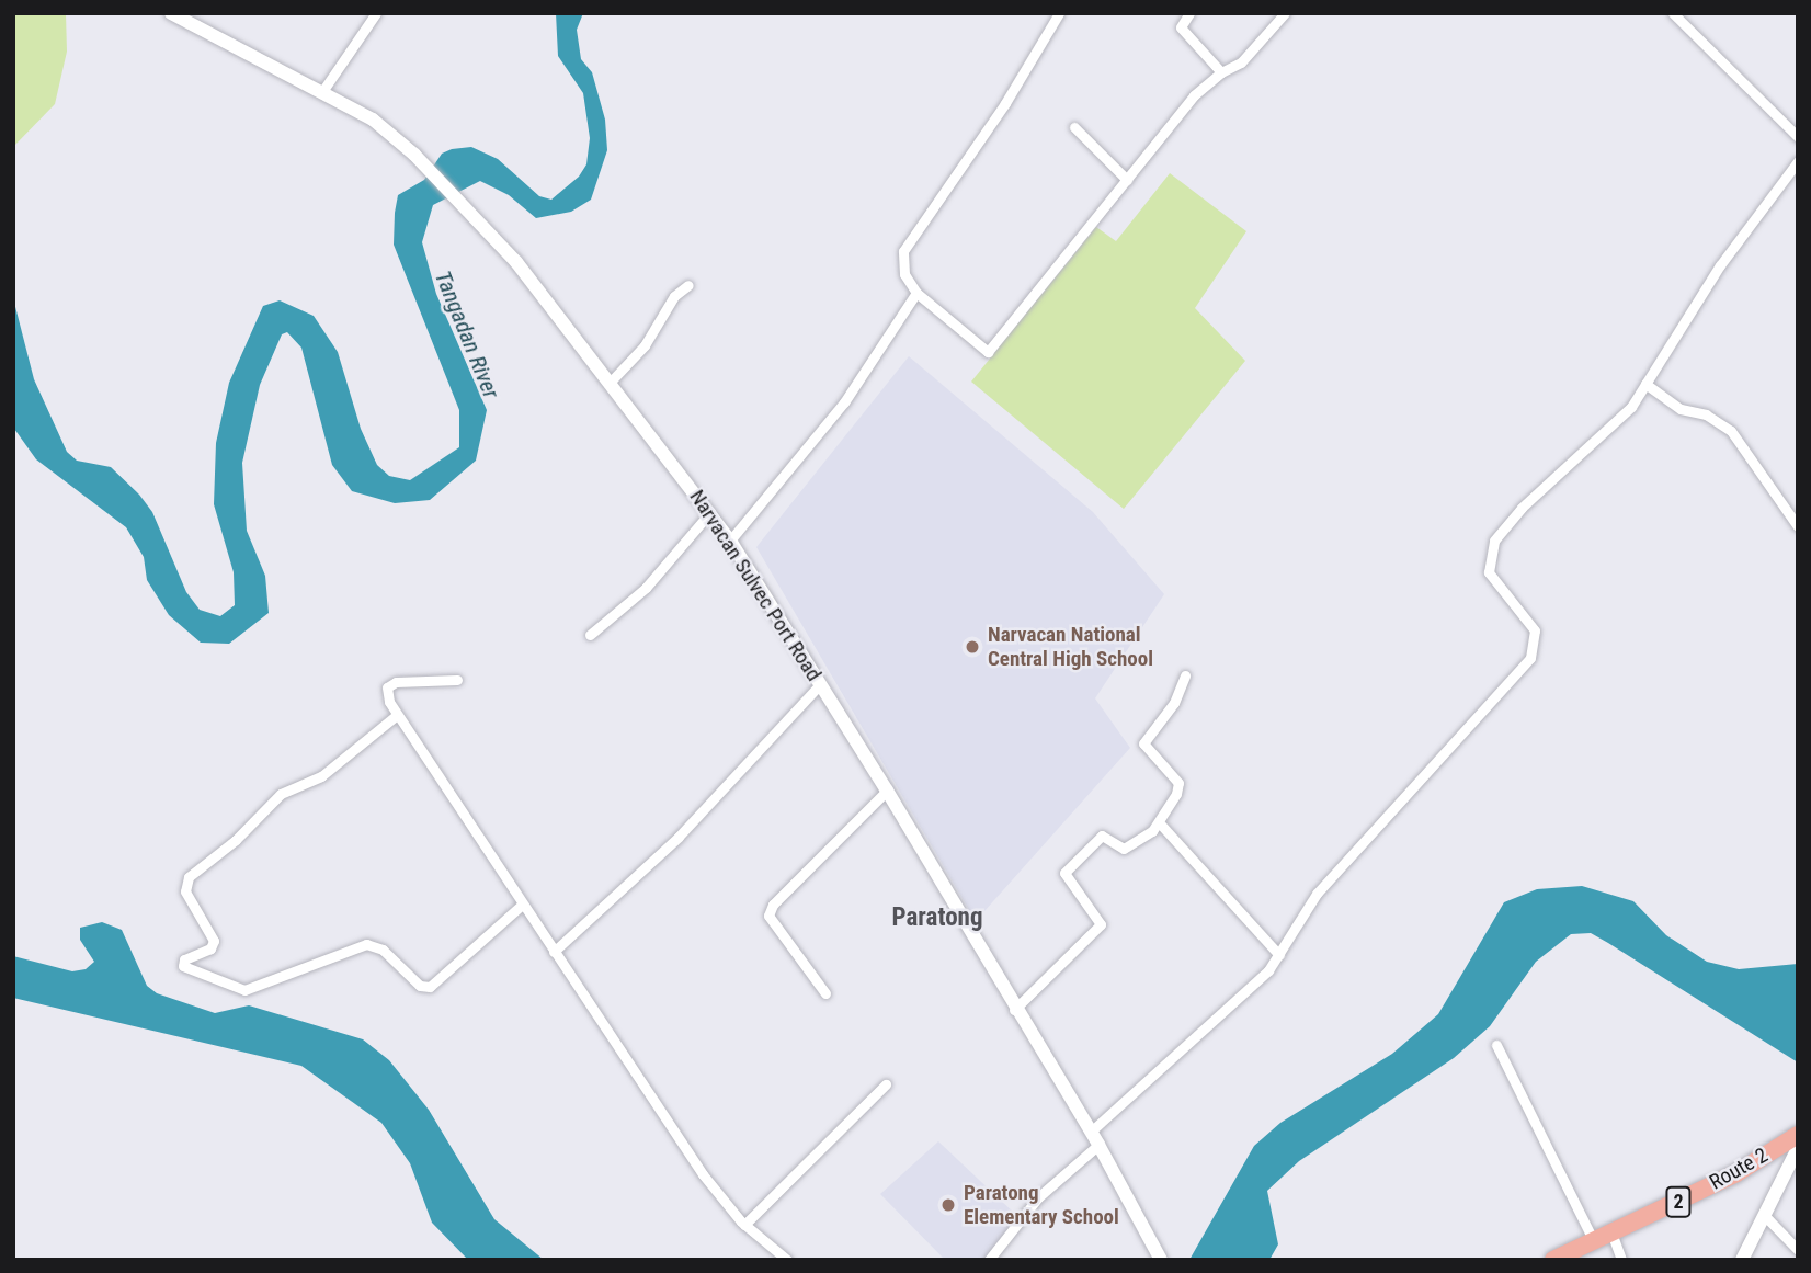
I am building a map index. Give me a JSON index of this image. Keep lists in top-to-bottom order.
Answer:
{
  "streets": {
    "highway": ["Route 2", "2"],
    "street": ["Narvacan Sulvec Port Road"]
  },
  "districts": ["Paratong"],
  "water": ["Tangadan River"],
  "places": ["Narvacan National Central High School", "Paratong Elementary School"]
}
